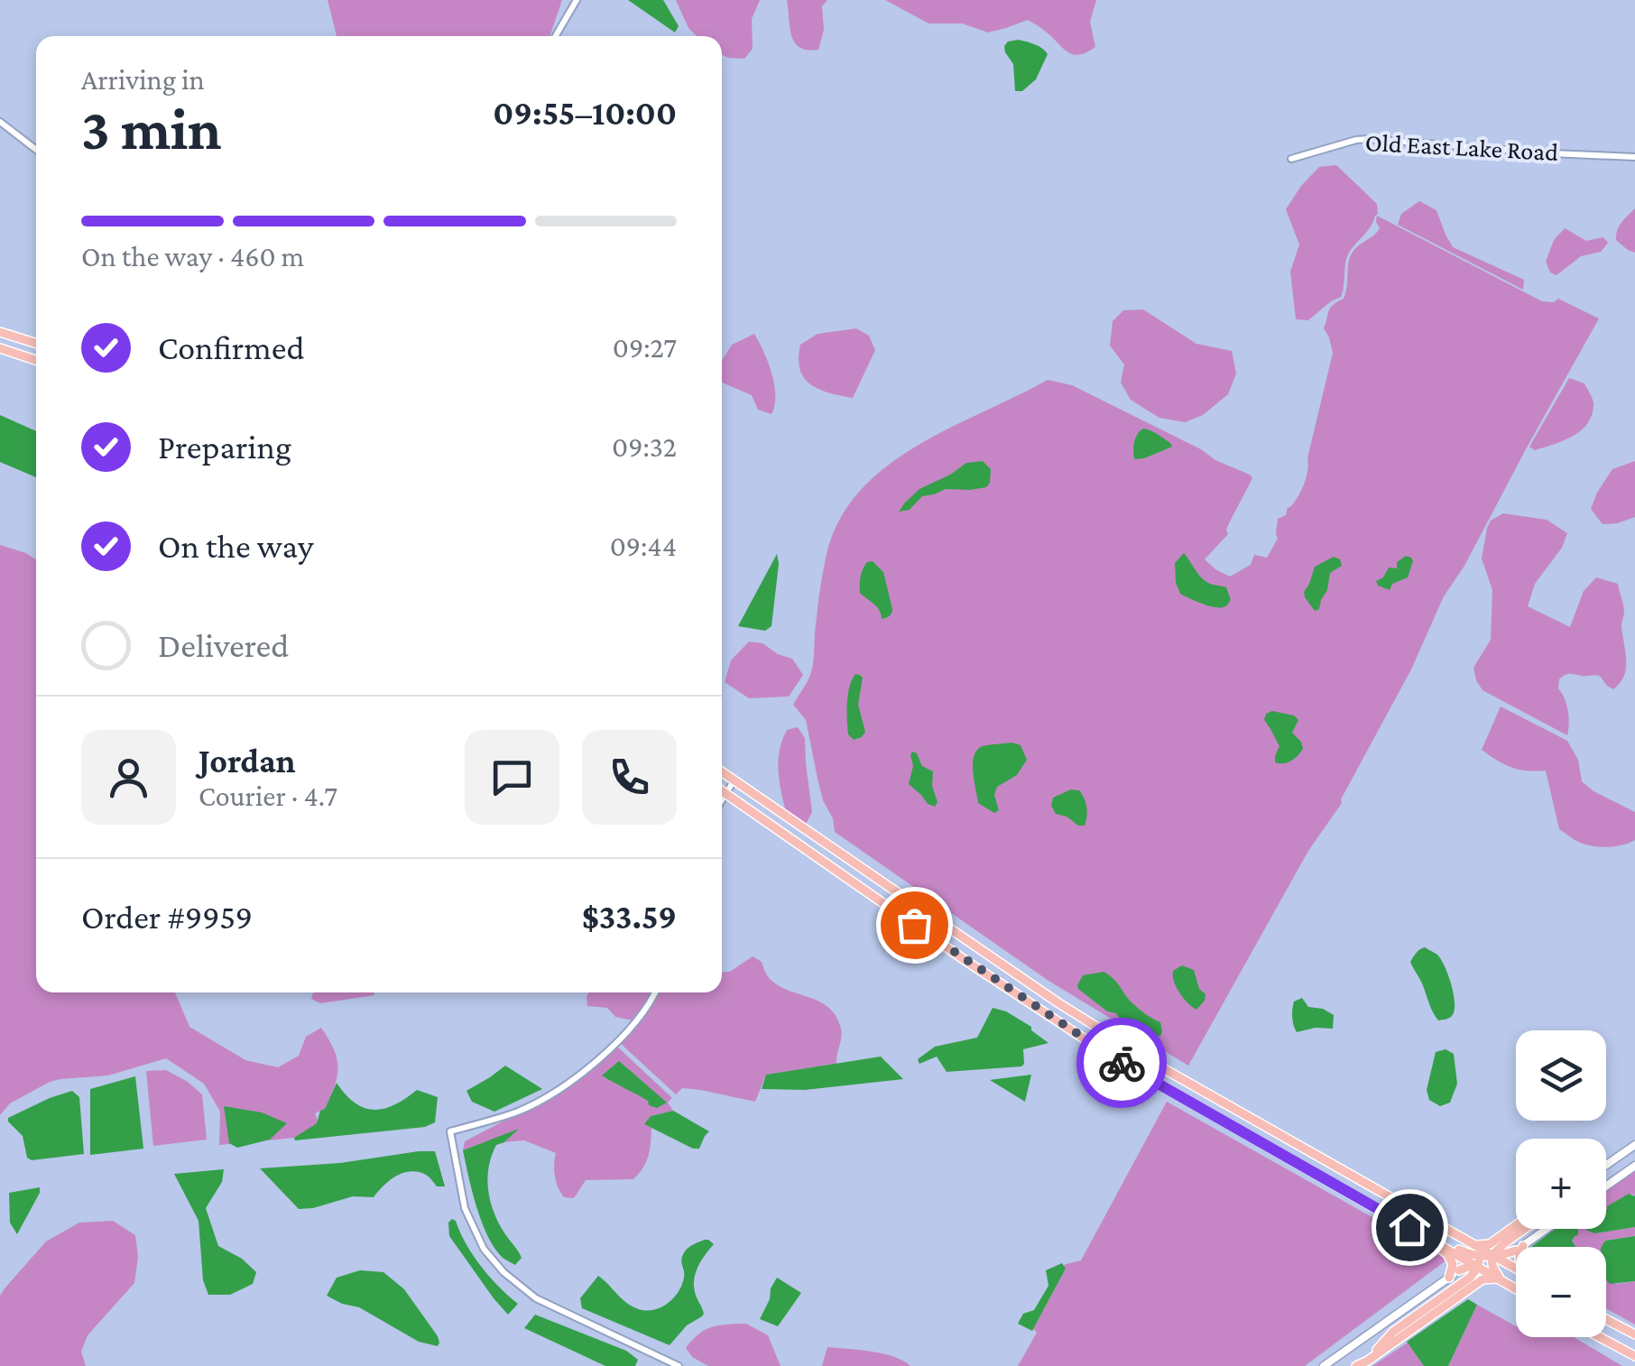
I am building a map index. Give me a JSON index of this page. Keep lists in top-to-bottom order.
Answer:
{
  "streets": {
    "street": ["Old East Lake Road"]
  },
  "page": {
    "heading": ["3 min", "Arriving in", "09:55–10:00"],
    "panel": [
      "Jordan",
      "Courier · 4.7",
      "Order #9959",
      "$33.59"
    ],
    "bar": "On the way · 460 m",
    "list": [
      ["Confirmed", "09:27"],
      ["Preparing", "09:32"],
      ["On the way", "09:44"],
      "Delivered"
    ],
    "map_buttons": ["+", "−"]
  }
}
